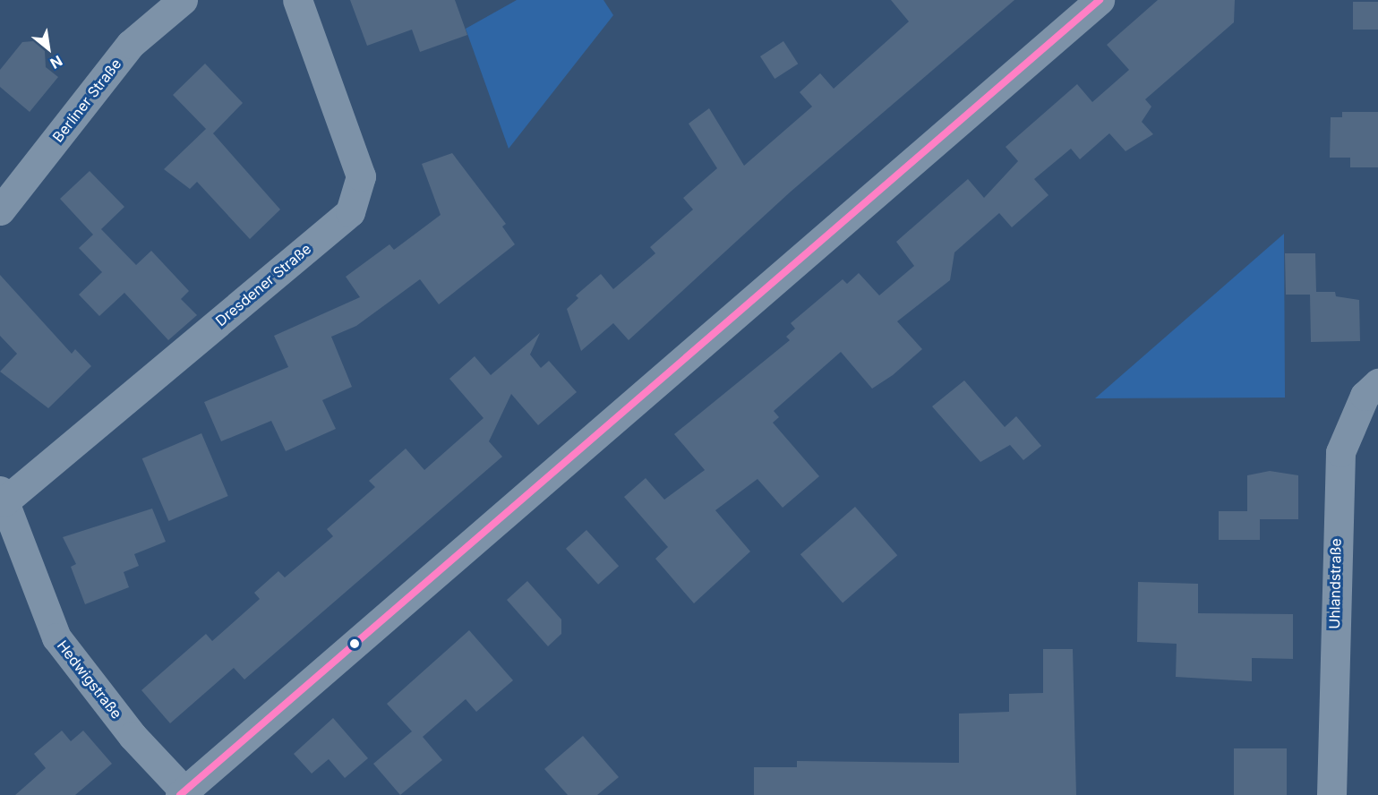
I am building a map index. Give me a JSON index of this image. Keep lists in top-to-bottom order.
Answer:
{
  "streets": {
    "street": [
      "Berliner Straße",
      "Dresdener Straße",
      "Uhlandstraße",
      "Hedwigstraße"
    ]
  },
  "crossings": [
    ["Dresdener Straße", "Hedwigstraße"]
  ],
  "north": "bottom right"
}
